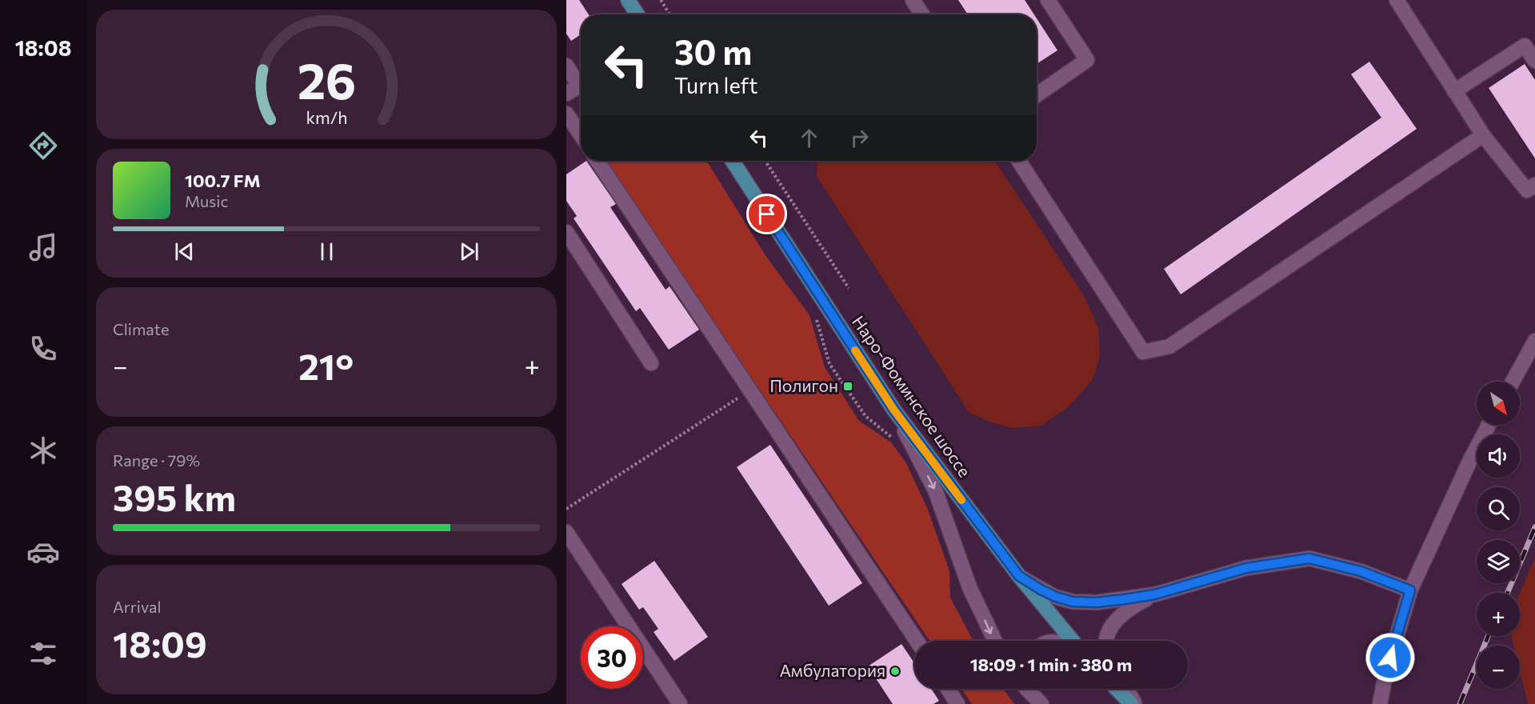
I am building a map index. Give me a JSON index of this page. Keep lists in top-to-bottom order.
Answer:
{
  "streets": {
    "main road": ["Наро-Фоминское шоссе"]
  },
  "places": {
    "transit": ["Полигон"],
    "other": ["Амбулатория"]
  },
  "north": "bottom right",
  "page": {
    "tabs": "18:08",
    "turn": ["30 m", "Turn left"],
    "song": ["100.7 FM", "Music"],
    "tile": [
      "Climate",
      ["Range · 79%", "395 km"],
      ["Arrival", "18:09"]
    ],
    "heat": ["−", "21°", "+"],
    "map_buttons": ["+", "−"],
    "limit": "30",
    "trip": "18:09 · 1 min · 380 m",
    "gauge": ["26", "km/h"]
  }
}
